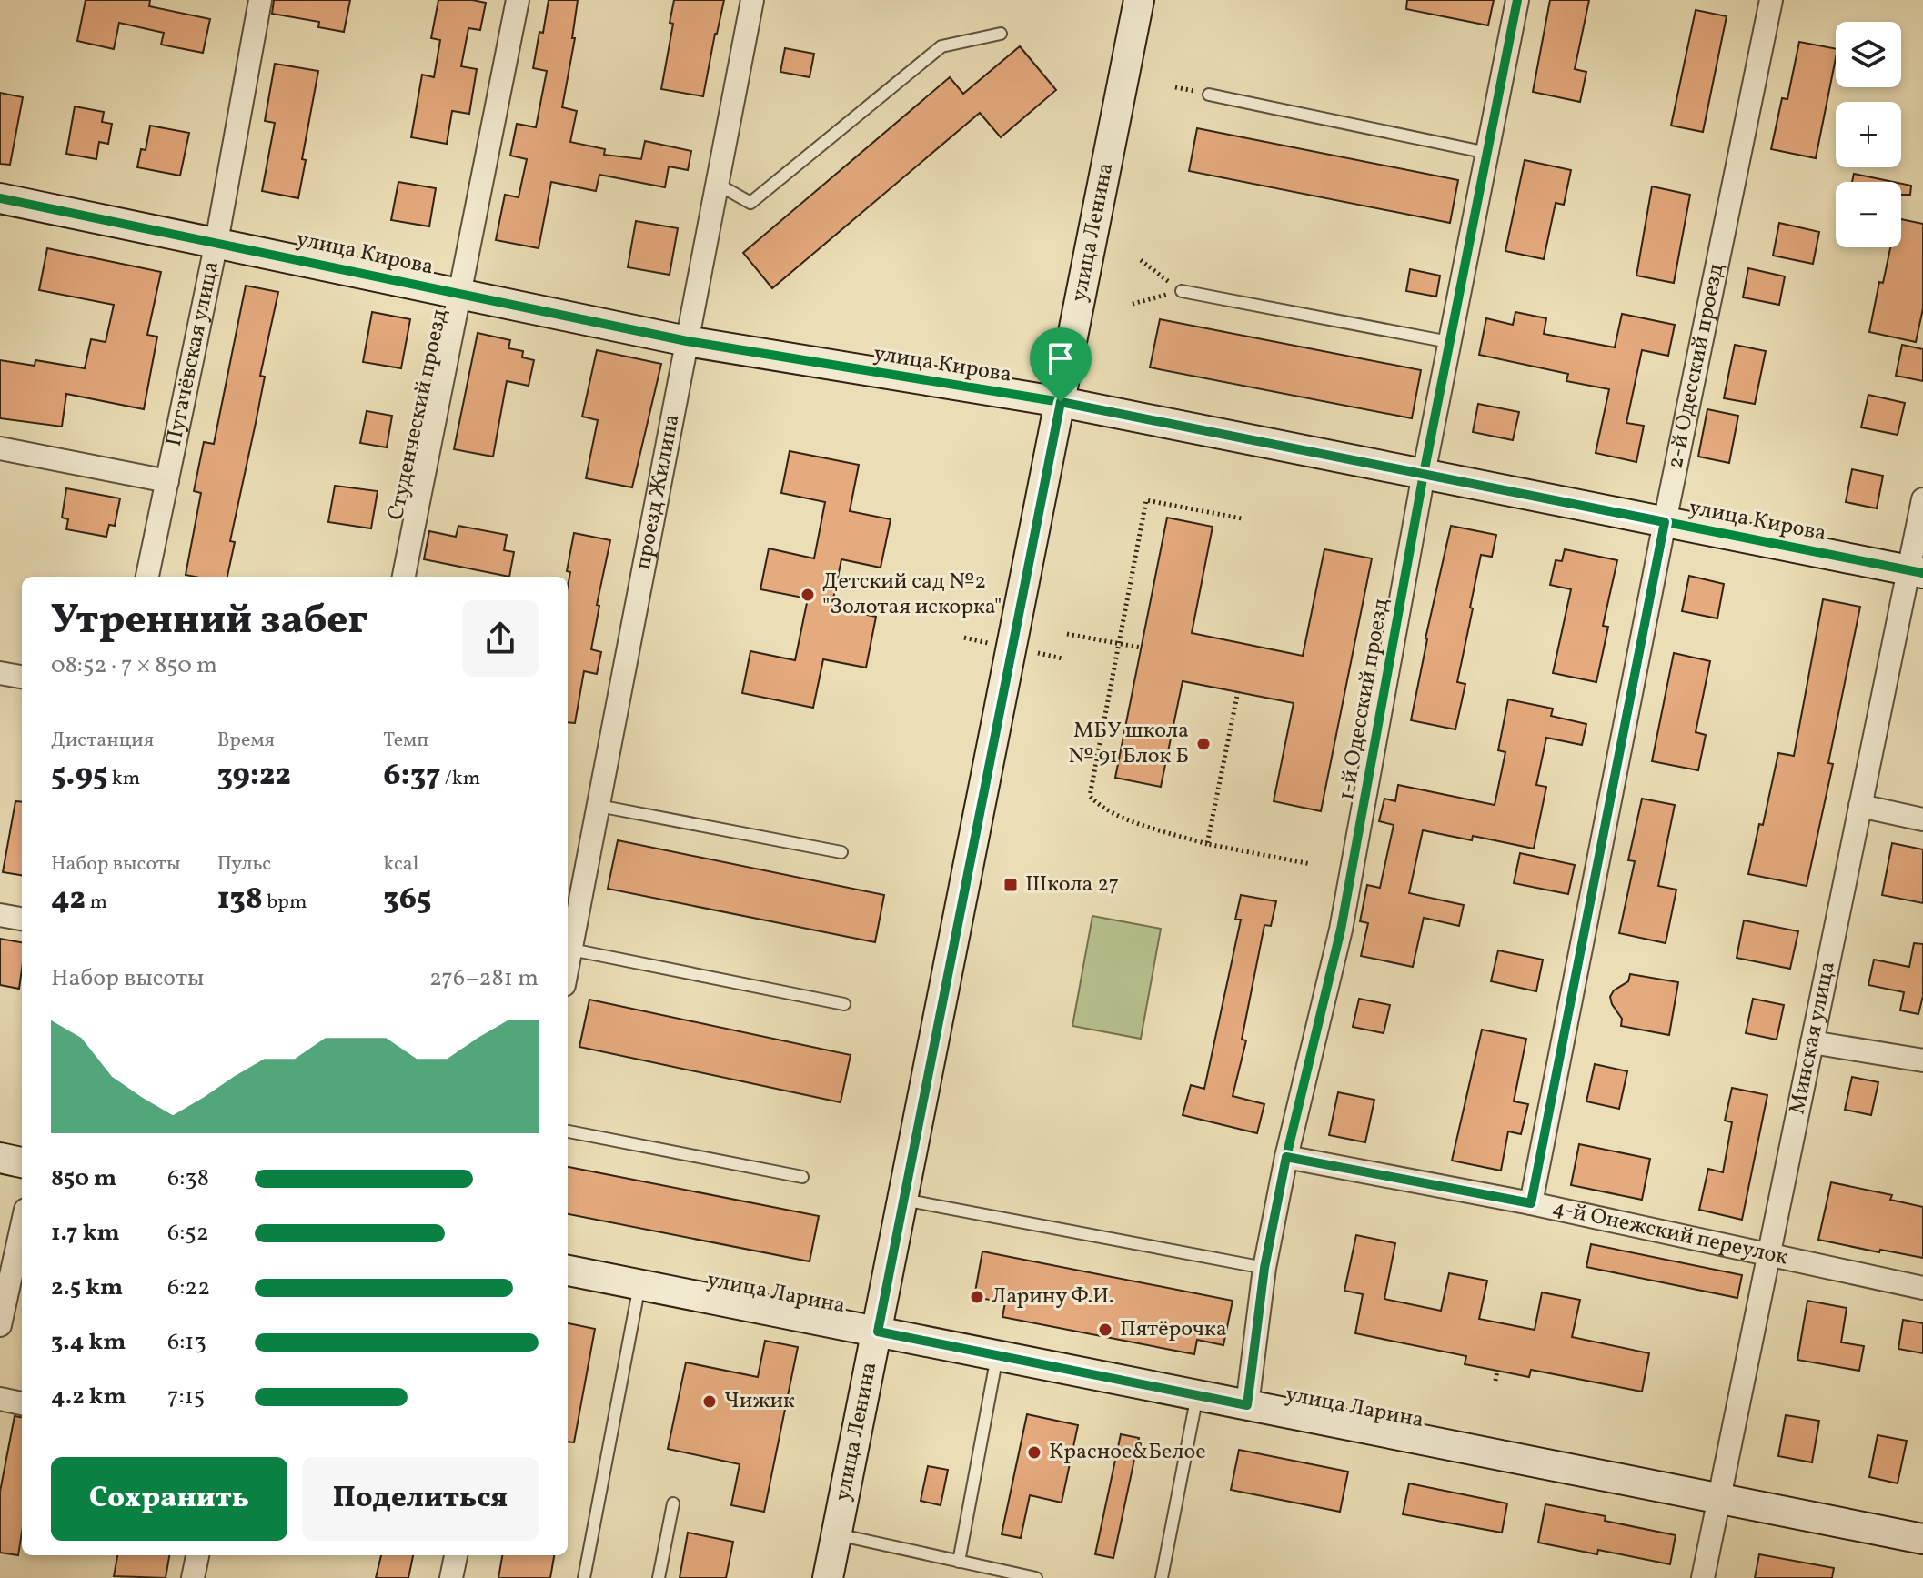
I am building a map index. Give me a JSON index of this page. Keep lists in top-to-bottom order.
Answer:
{
  "streets": {
    "street": [
      "улица Ленина",
      "улица Кирова",
      "Пугачёвская улица",
      "2-й Одесский проезд",
      "Студенческий проезд",
      "проезд Жилина",
      "1-й Одесский проезд",
      "Минская улица",
      "4-й Онежский переулок",
      "улица Ларина"
    ]
  },
  "crossings": [
    ["улица Ленина", "улица Кирова"],
    ["улица Ленина", "улица Ларина"],
    ["улица Кирова", "Пугачёвская улица"],
    ["улица Кирова", "2-й Одесский проезд"],
    ["улица Кирова", "Студенческий проезд"],
    ["улица Кирова", "проезд Жилина"],
    ["улица Кирова", "1-й Одесский проезд"],
    ["улица Кирова", "Минская улица"],
    ["2-й Одесский проезд", "4-й Онежский переулок"],
    ["1-й Одесский проезд", "4-й Онежский переулок"],
    ["1-й Одесский проезд", "улица Ларина"],
    ["Минская улица", "4-й Онежский переулок"],
    ["Минская улица", "улица Ларина"]
  ],
  "places": {
    "other": [
      "Детский сад №2 \"Золотая искорка\"",
      "МБУ школа № 91 Блок Б",
      "Ларину Ф.И.",
      "Пятёрочка",
      "Чижик",
      "Красное&Белое"
    ],
    "transit": ["Школа 27"]
  },
  "page": {
    "map_buttons": ["+", "−"],
    "heading": ["Утренний забег", "08:52 · 7 × 850 m"],
    "stats": [
      ["Дистанция", "5.95 km"],
      ["Время", "39:22"],
      ["Темп", "6:37 /km"],
      ["Набор высоты", "42 m"],
      ["Пульс", "138 bpm"],
      ["kcal", "365"]
    ],
    "chart": ["Набор высоты", "276–281 m"],
    "list": [
      {
        "name": "850 m",
        "note": "6:38"
      },
      {
        "name": "1.7 km",
        "note": "6:52"
      },
      {
        "name": "2.5 km",
        "note": "6:22"
      },
      {
        "name": "3.4 km",
        "note": "6:13"
      },
      {
        "name": "4.2 km",
        "note": "7:15"
      }
    ],
    "buttons": ["Сохранить", "Поделиться"]
  }
}
